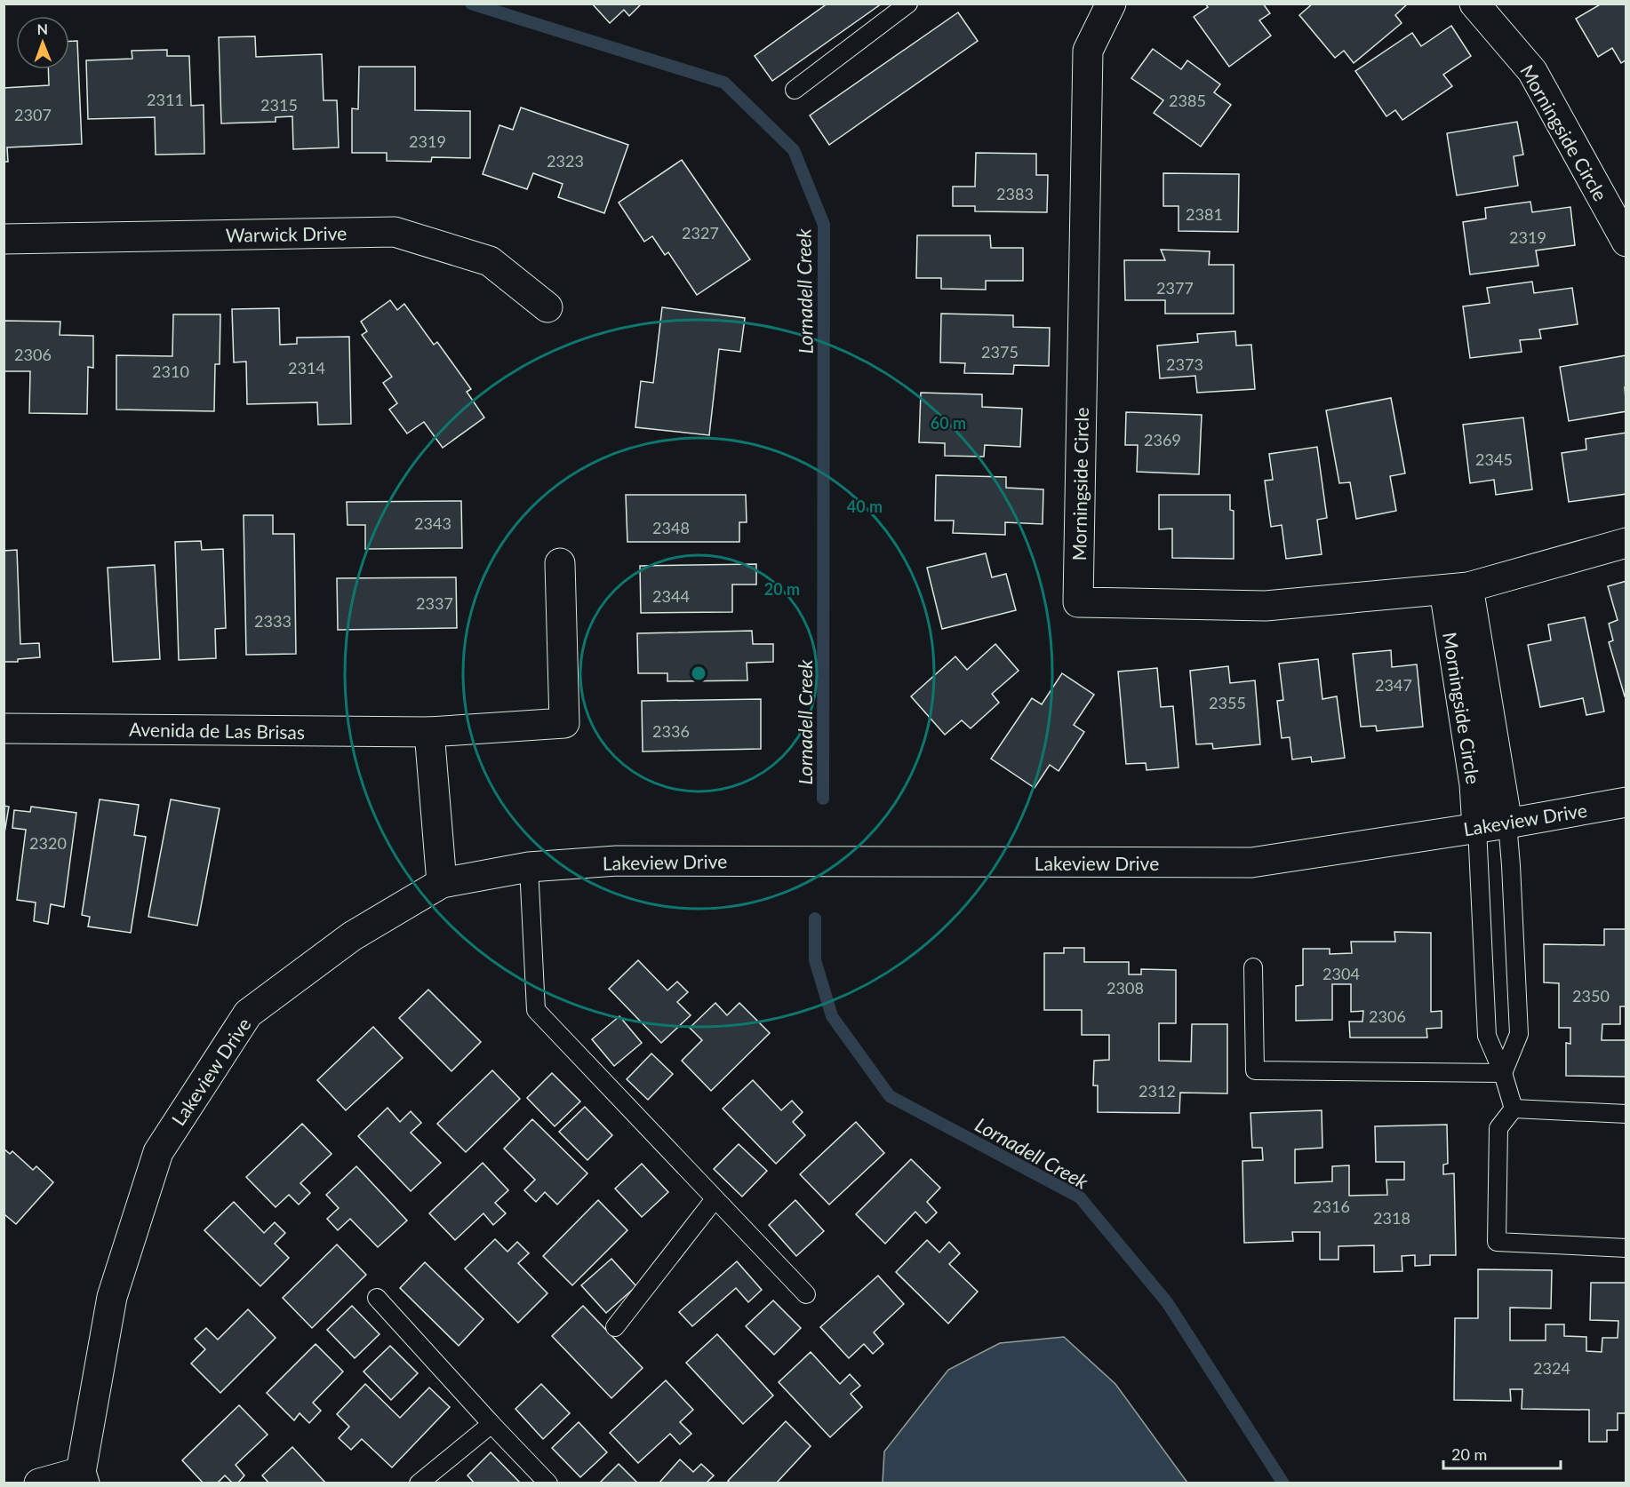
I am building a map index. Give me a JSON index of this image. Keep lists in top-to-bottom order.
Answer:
{
  "streets": {
    "street": [
      "Morningside Circle",
      "Warwick Drive",
      "Avenida de Las Brisas",
      "Lakeview Drive"
    ]
  },
  "crossings": [
    ["Morningside Circle", "Lakeview Drive"]
  ],
  "water": ["Lornadell Creek"],
  "house_numbers": [
    "2311",
    "2385",
    "2315",
    "2307",
    "2319",
    "2323",
    "2383",
    "2381",
    "2327",
    "2319",
    "2377",
    "2375",
    "2306",
    "2373",
    "2314",
    "2310",
    "2369",
    "2345",
    "2343",
    "2348",
    "2344",
    "2337",
    "2333",
    "2347",
    "2355",
    "2336",
    "2320",
    "2304",
    "2308",
    "2350",
    "2306",
    "2312",
    "2316",
    "2318",
    "2324"
  ],
  "scale_bar": "20 m",
  "north": "top",
  "rings": ["60 m", "40 m", "20 m"]
}
